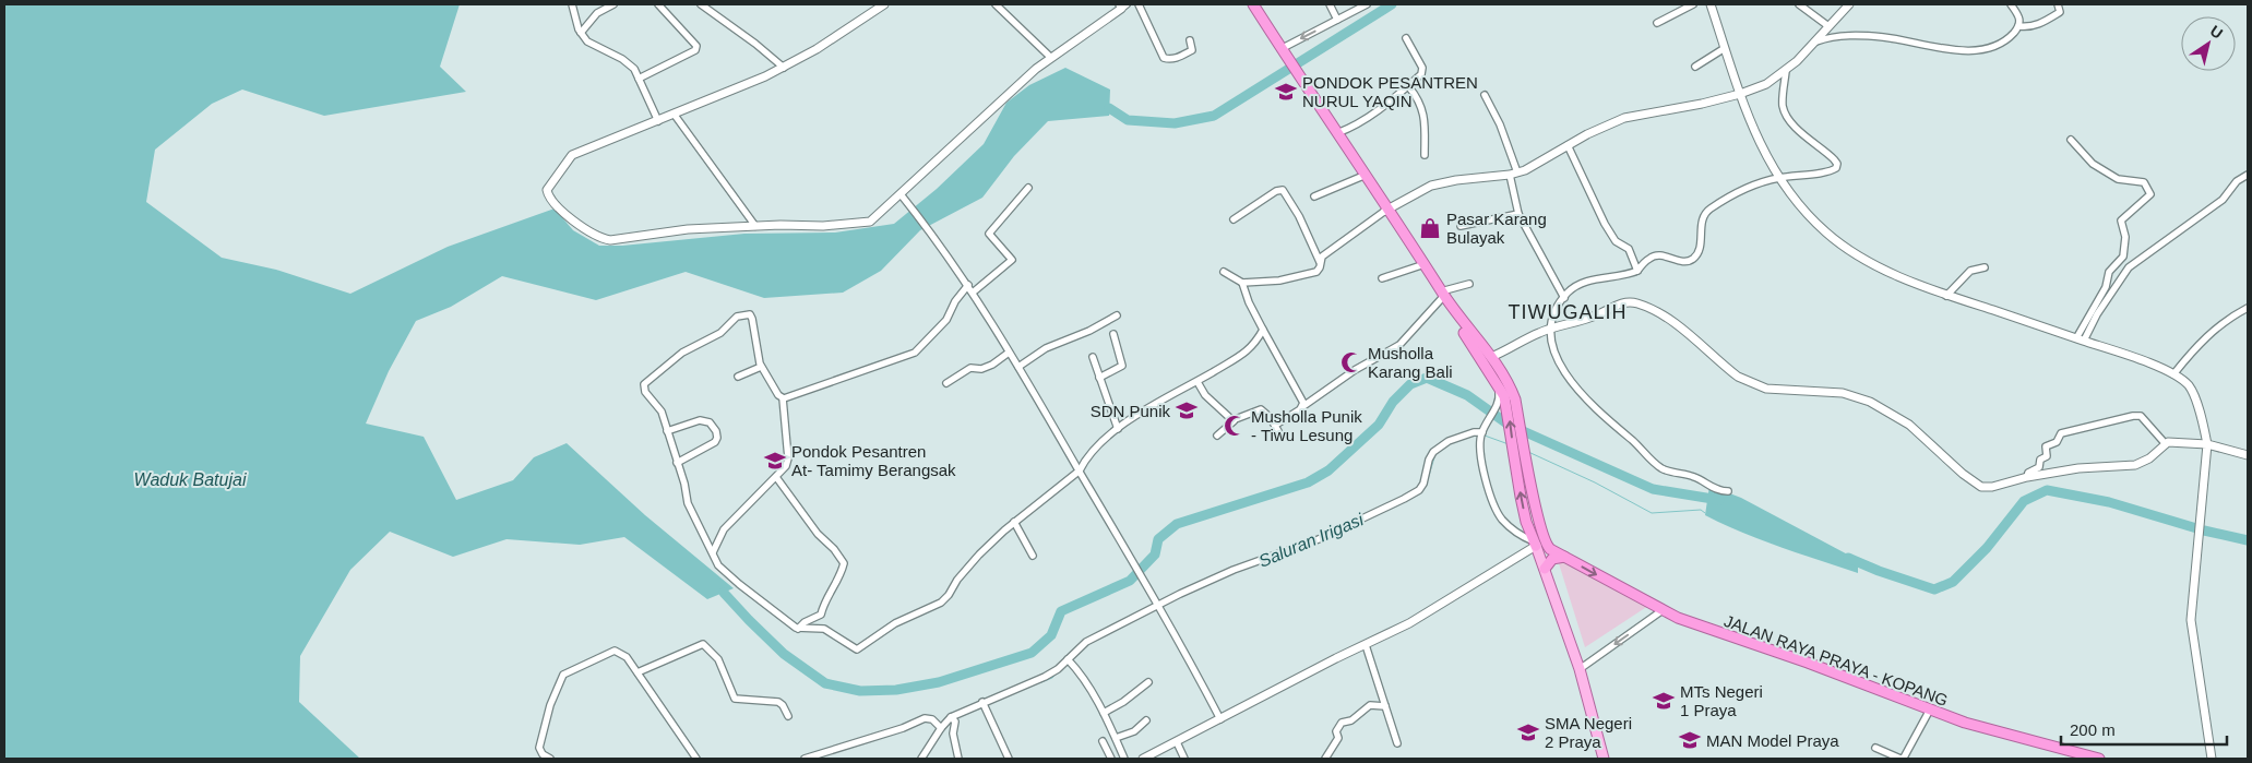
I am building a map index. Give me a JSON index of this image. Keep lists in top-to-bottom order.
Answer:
{
  "streets": {
    "highway": ["JALAN RAYA PRAYA - KOPANG"]
  },
  "districts": ["TIWUGALIH"],
  "water": ["Waduk Batujai", "Saluran Irigasi"],
  "places": {
    "school or university": [
      "PONDOK PESANTREN NURUL YAQIN",
      "SDN Punik",
      "Pondok Pesantren At- Tamimy Berangsak",
      "MTs Negeri 1 Praya",
      "SMA Negeri 2 Praya",
      "MAN Model Praya"
    ],
    "shop": ["Pasar Karang Bulayak"],
    "mosque": ["Musholla Karang Bali", "Musholla Punik - Tiwu Lesung"]
  },
  "scale_bar": "200 m",
  "north": "top right"
}
